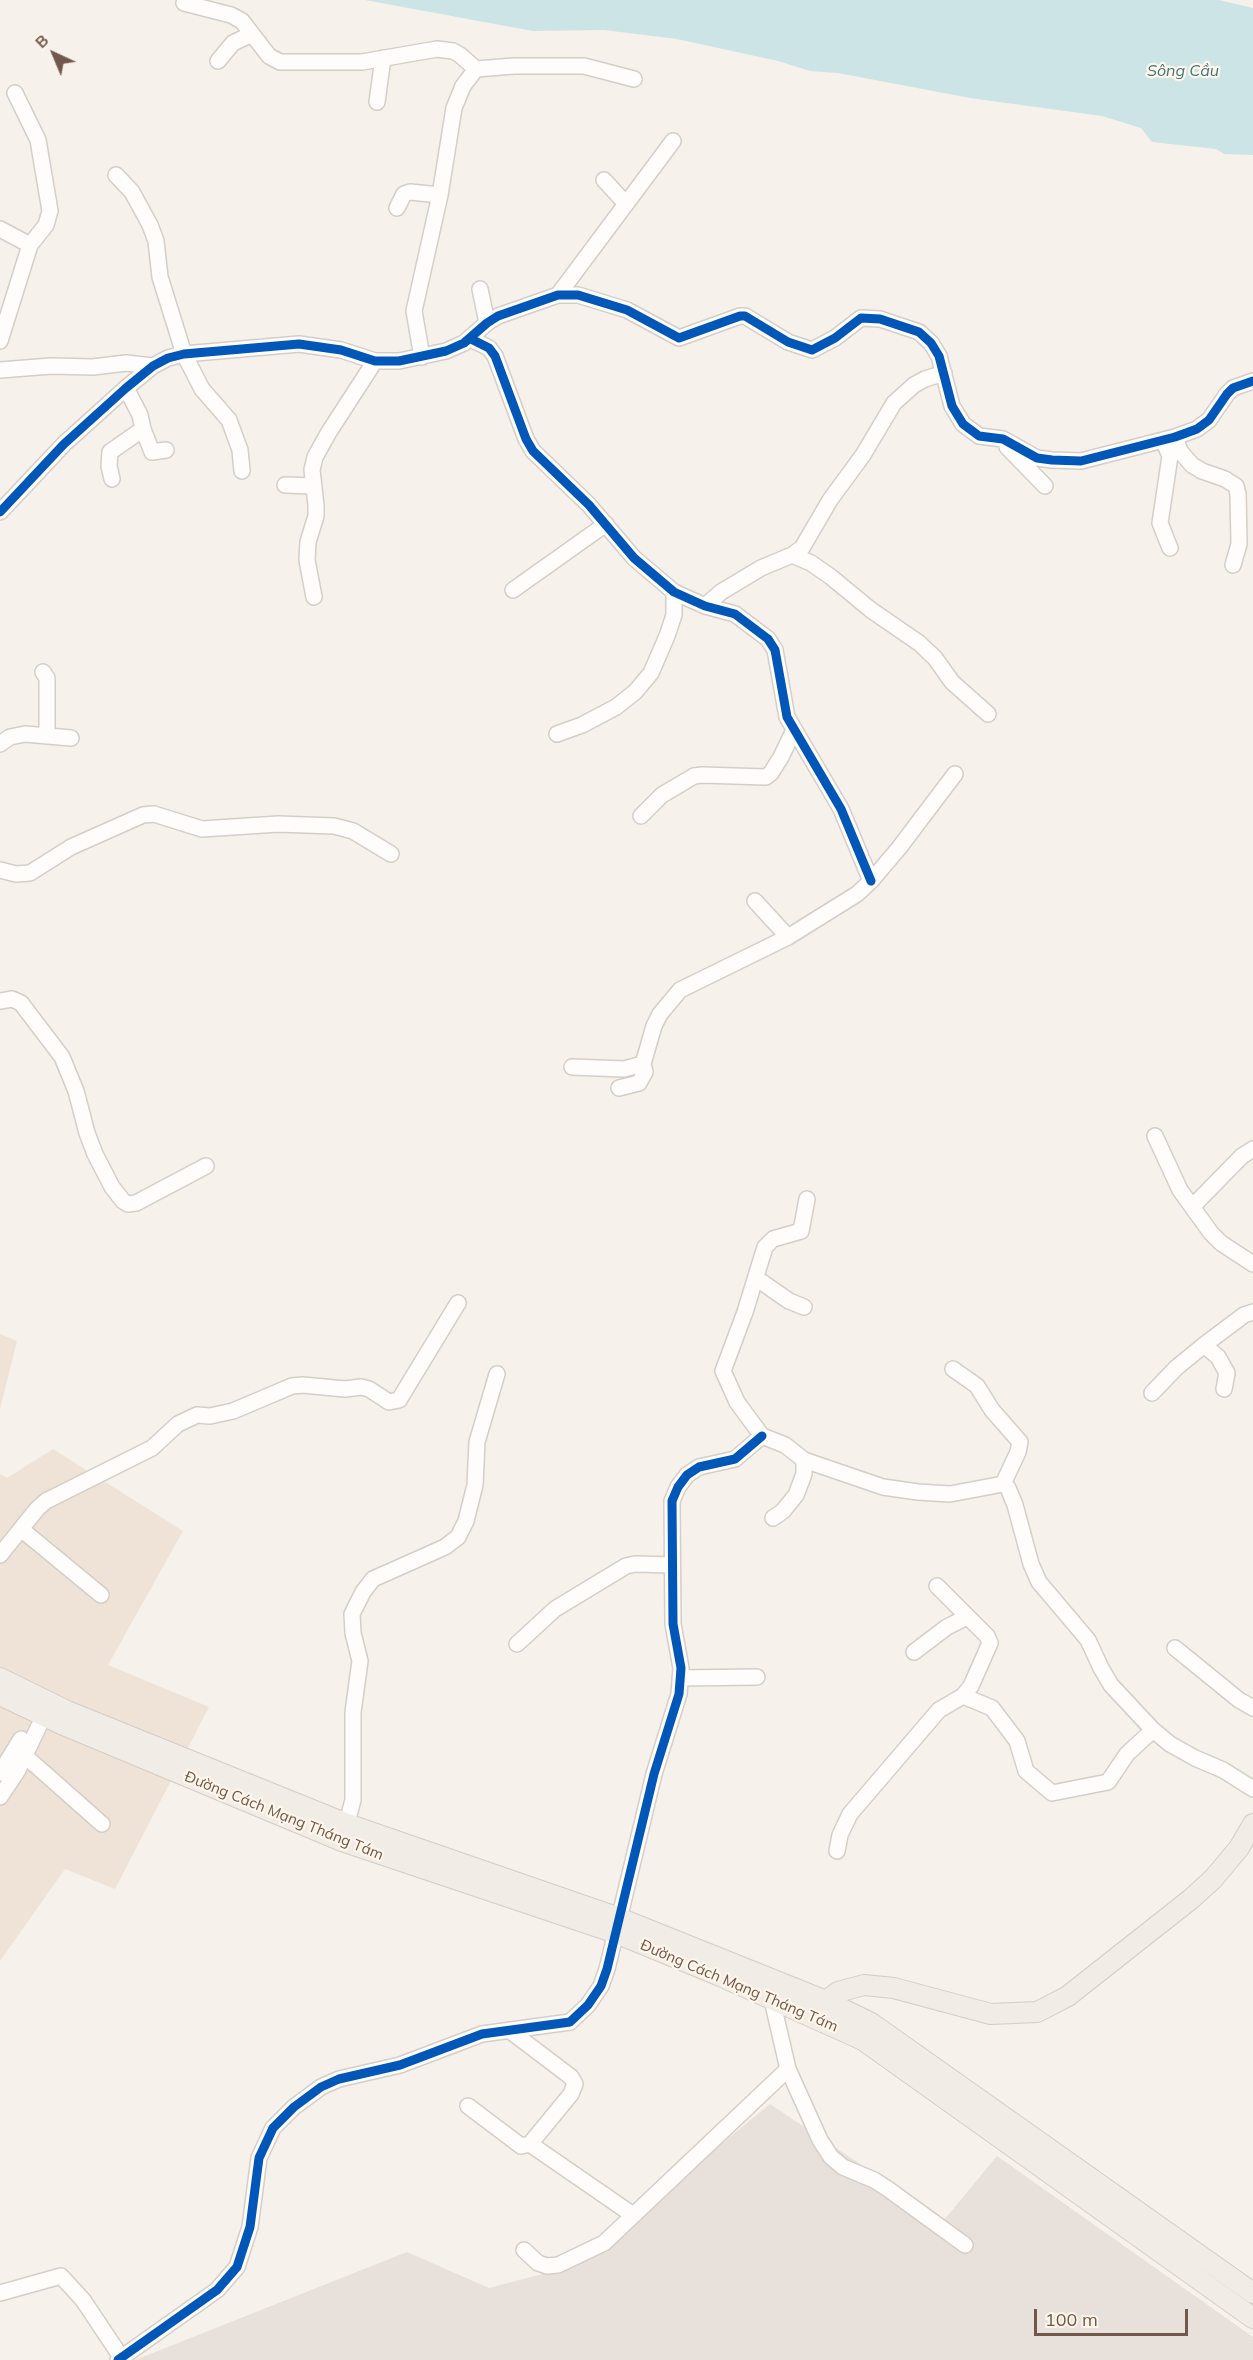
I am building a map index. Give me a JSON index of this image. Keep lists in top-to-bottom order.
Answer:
{
  "streets": {
    "main road": ["Đường Cách Mạng Tháng Tám"]
  },
  "water": ["Sông Cầu"],
  "scale_bar": "100 m",
  "north": "top left"
}
